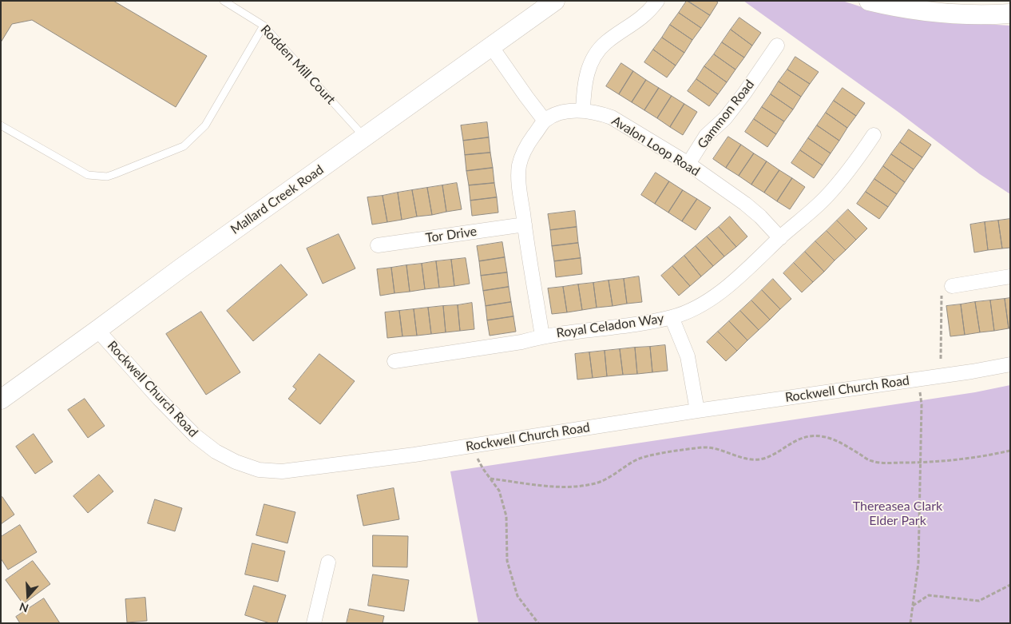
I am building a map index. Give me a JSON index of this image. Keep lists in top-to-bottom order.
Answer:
{
  "streets": {
    "main road": ["Mallard Creek Road"],
    "street": [
      "Gammon Road",
      "Avalon Loop Road",
      "Tor Drive",
      "Royal Celadon Way",
      "Rockwell Church Road"
    ],
    "lane": ["Rodden Mill Court"]
  },
  "crossings": [
    ["Rodden Mill Court", "Mallard Creek Road"],
    ["Gammon Road", "Avalon Loop Road"],
    ["Avalon Loop Road", "Royal Celadon Way"],
    ["Mallard Creek Road", "Rockwell Church Road"]
  ],
  "parks": ["Thereasea Clark Elder Park"],
  "north": "bottom"
}
